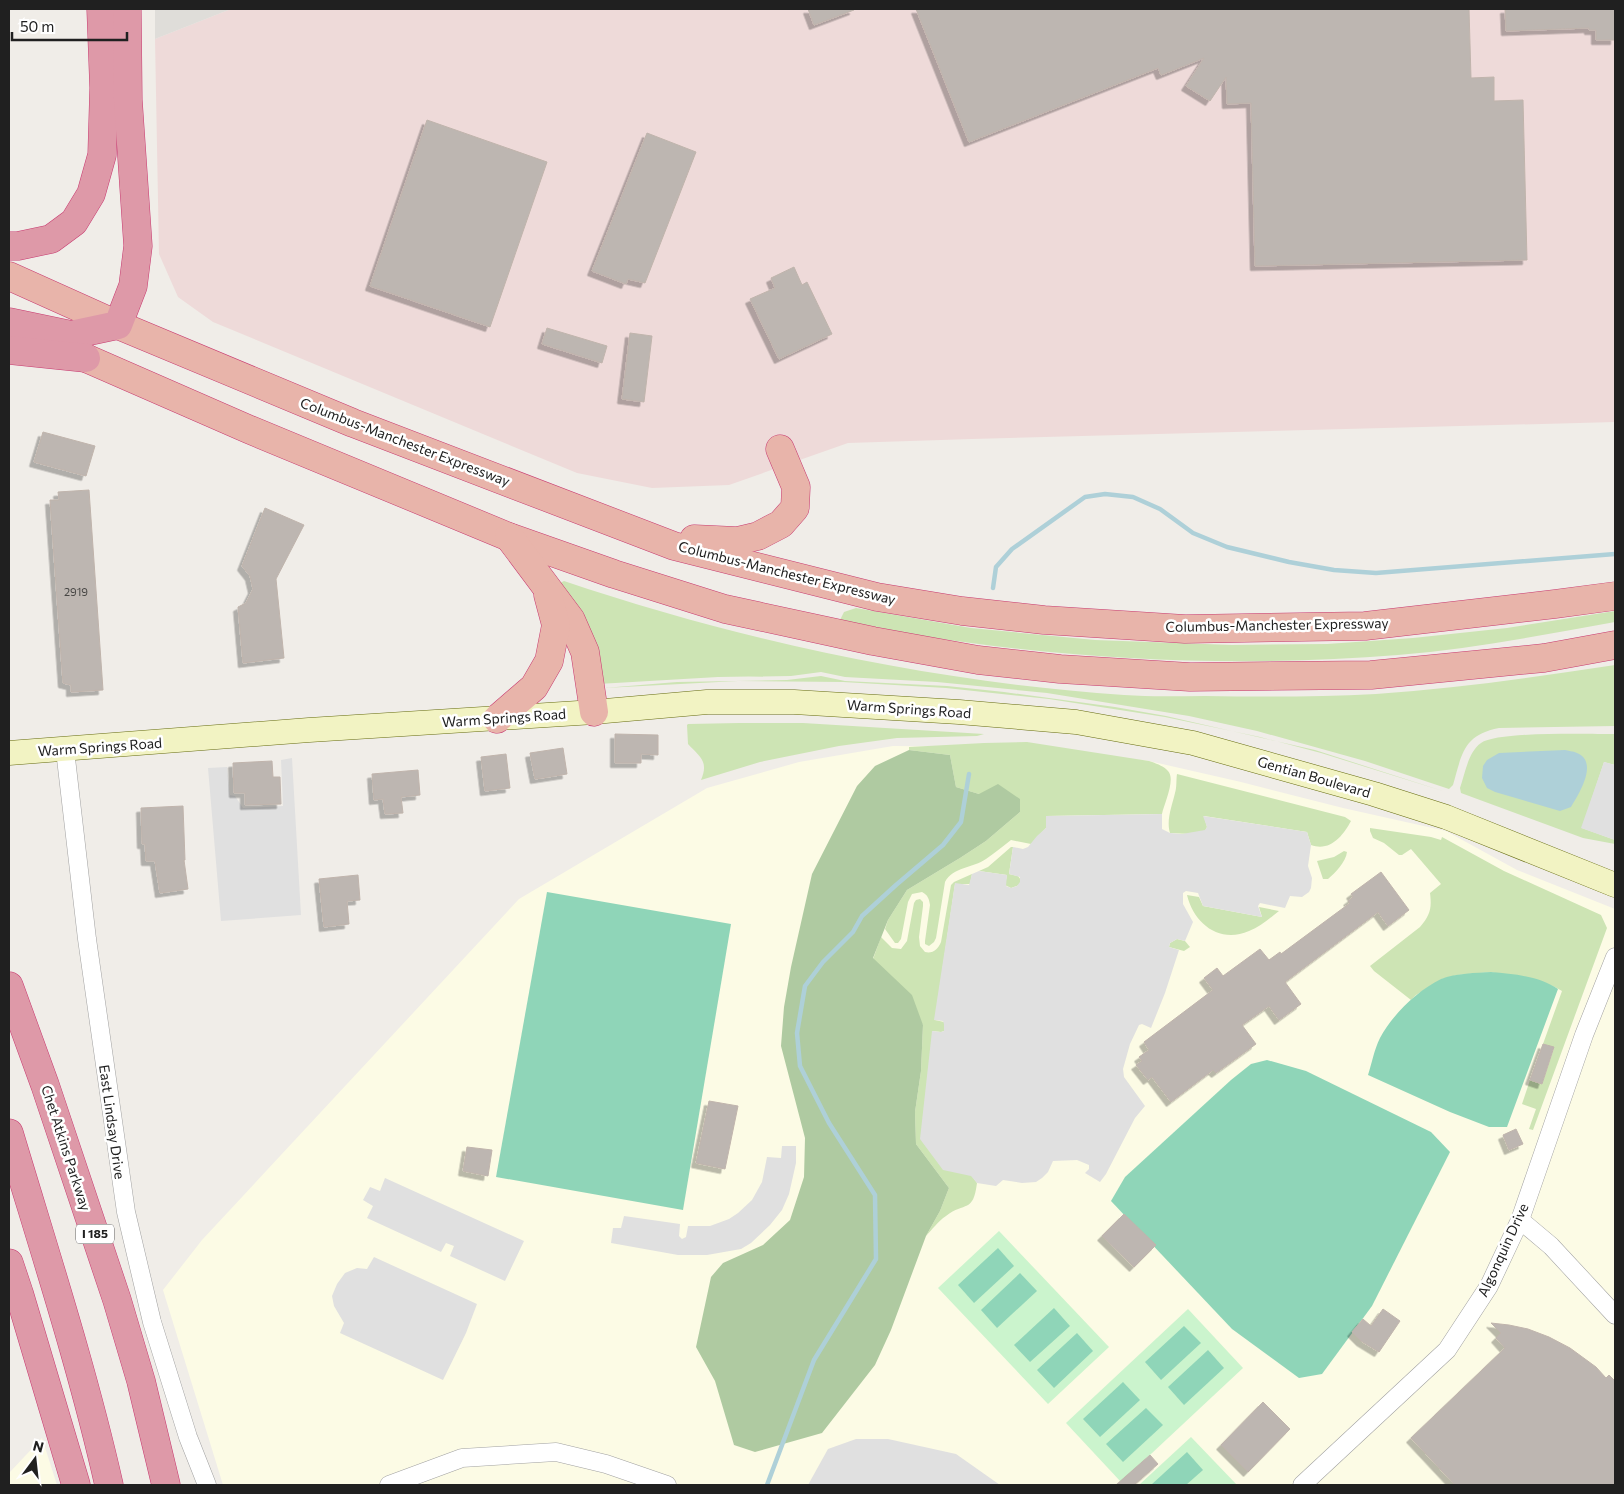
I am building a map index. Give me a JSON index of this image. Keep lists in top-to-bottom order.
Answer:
{
  "streets": {
    "highway": ["Columbus-Manchester Expressway", "Chet Atkins Parkway", "I 185"],
    "main road": ["Warm Springs Road", "Gentian Boulevard"],
    "street": ["East Lindsay Drive", "Algonquin Drive"]
  },
  "crossings": [
    ["Warm Springs Road", "Gentian Boulevard"],
    ["Warm Springs Road", "East Lindsay Drive"]
  ],
  "house_numbers": ["2919"],
  "scale_bar": "50 m",
  "north": "top"
}
